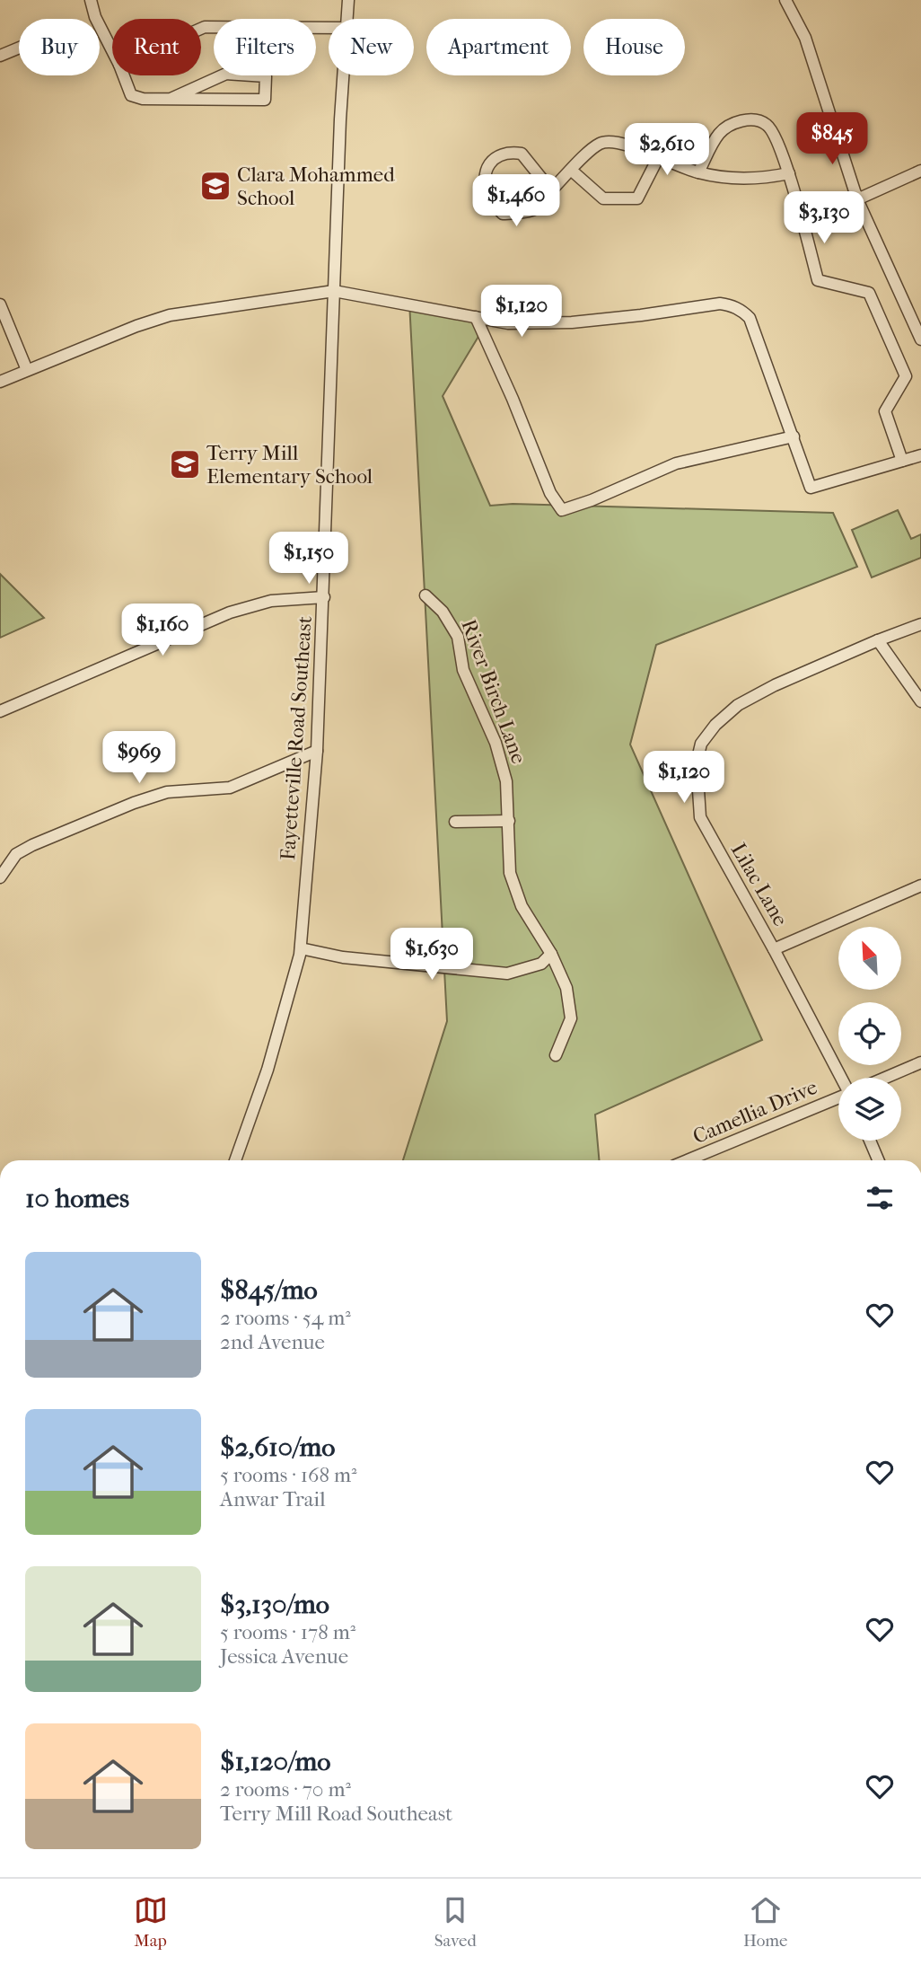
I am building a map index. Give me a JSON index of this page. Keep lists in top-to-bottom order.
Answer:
{
  "streets": {
    "street": [
      "River Birch Lane",
      "Fayetteville Road Southeast",
      "Lilac Lane",
      "Camellia Drive"
    ]
  },
  "places": {
    "school or university": ["Clara Mohammed School", "Terry Mill Elementary School"]
  },
  "north": "top left",
  "page": {
    "chip": [
      "Buy",
      "Rent",
      "Filters",
      "New",
      "Apartment",
      "House"
    ],
    "price": [
      "$845",
      "$2,610",
      "$1,460",
      "$3,130",
      "$1,120",
      "$1,150",
      "$1,160",
      "$969",
      "$1,120",
      "$1,630"
    ],
    "heading": "10 homes",
    "list": [
      {
        "name": "$845/mo",
        "note": "2 rooms · 54 m² · 2nd Avenue"
      },
      {
        "name": "$2,610/mo",
        "note": "5 rooms · 168 m² · Anwar Trail"
      },
      {
        "name": "$3,130/mo",
        "note": "5 rooms · 178 m² · Jessica Avenue"
      },
      {
        "name": "$1,120/mo",
        "note": "2 rooms · 70 m² · Terry Mill Road Southeast"
      }
    ],
    "tabs": ["Map", "Saved", "Home"]
  }
}
